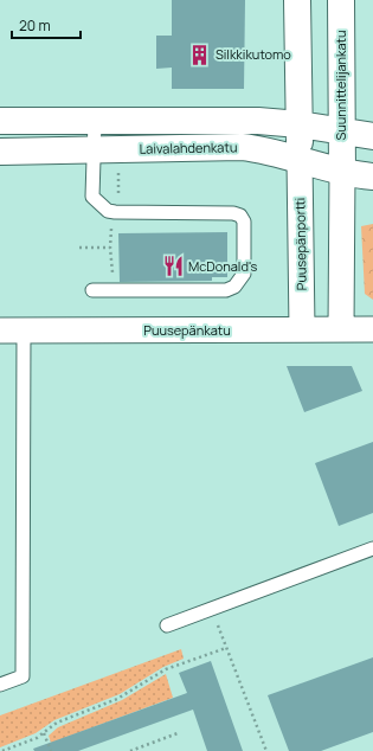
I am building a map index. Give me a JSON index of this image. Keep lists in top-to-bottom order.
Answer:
{
  "streets": {
    "street": [
      "Suunnittelijankatu",
      "Laivalahdenkatu",
      "Puusepänportti",
      "Puusepänkatu"
    ]
  },
  "crossings": [
    ["Suunnittelijankatu", "Laivalahdenkatu"],
    ["Laivalahdenkatu", "Puusepänportti"],
    ["Puusepänportti", "Puusepänkatu"]
  ],
  "places": {
    "building": ["Silkkikutomo"],
    "restaurant": ["McDonald's"]
  },
  "scale_bar": "20 m"
}
